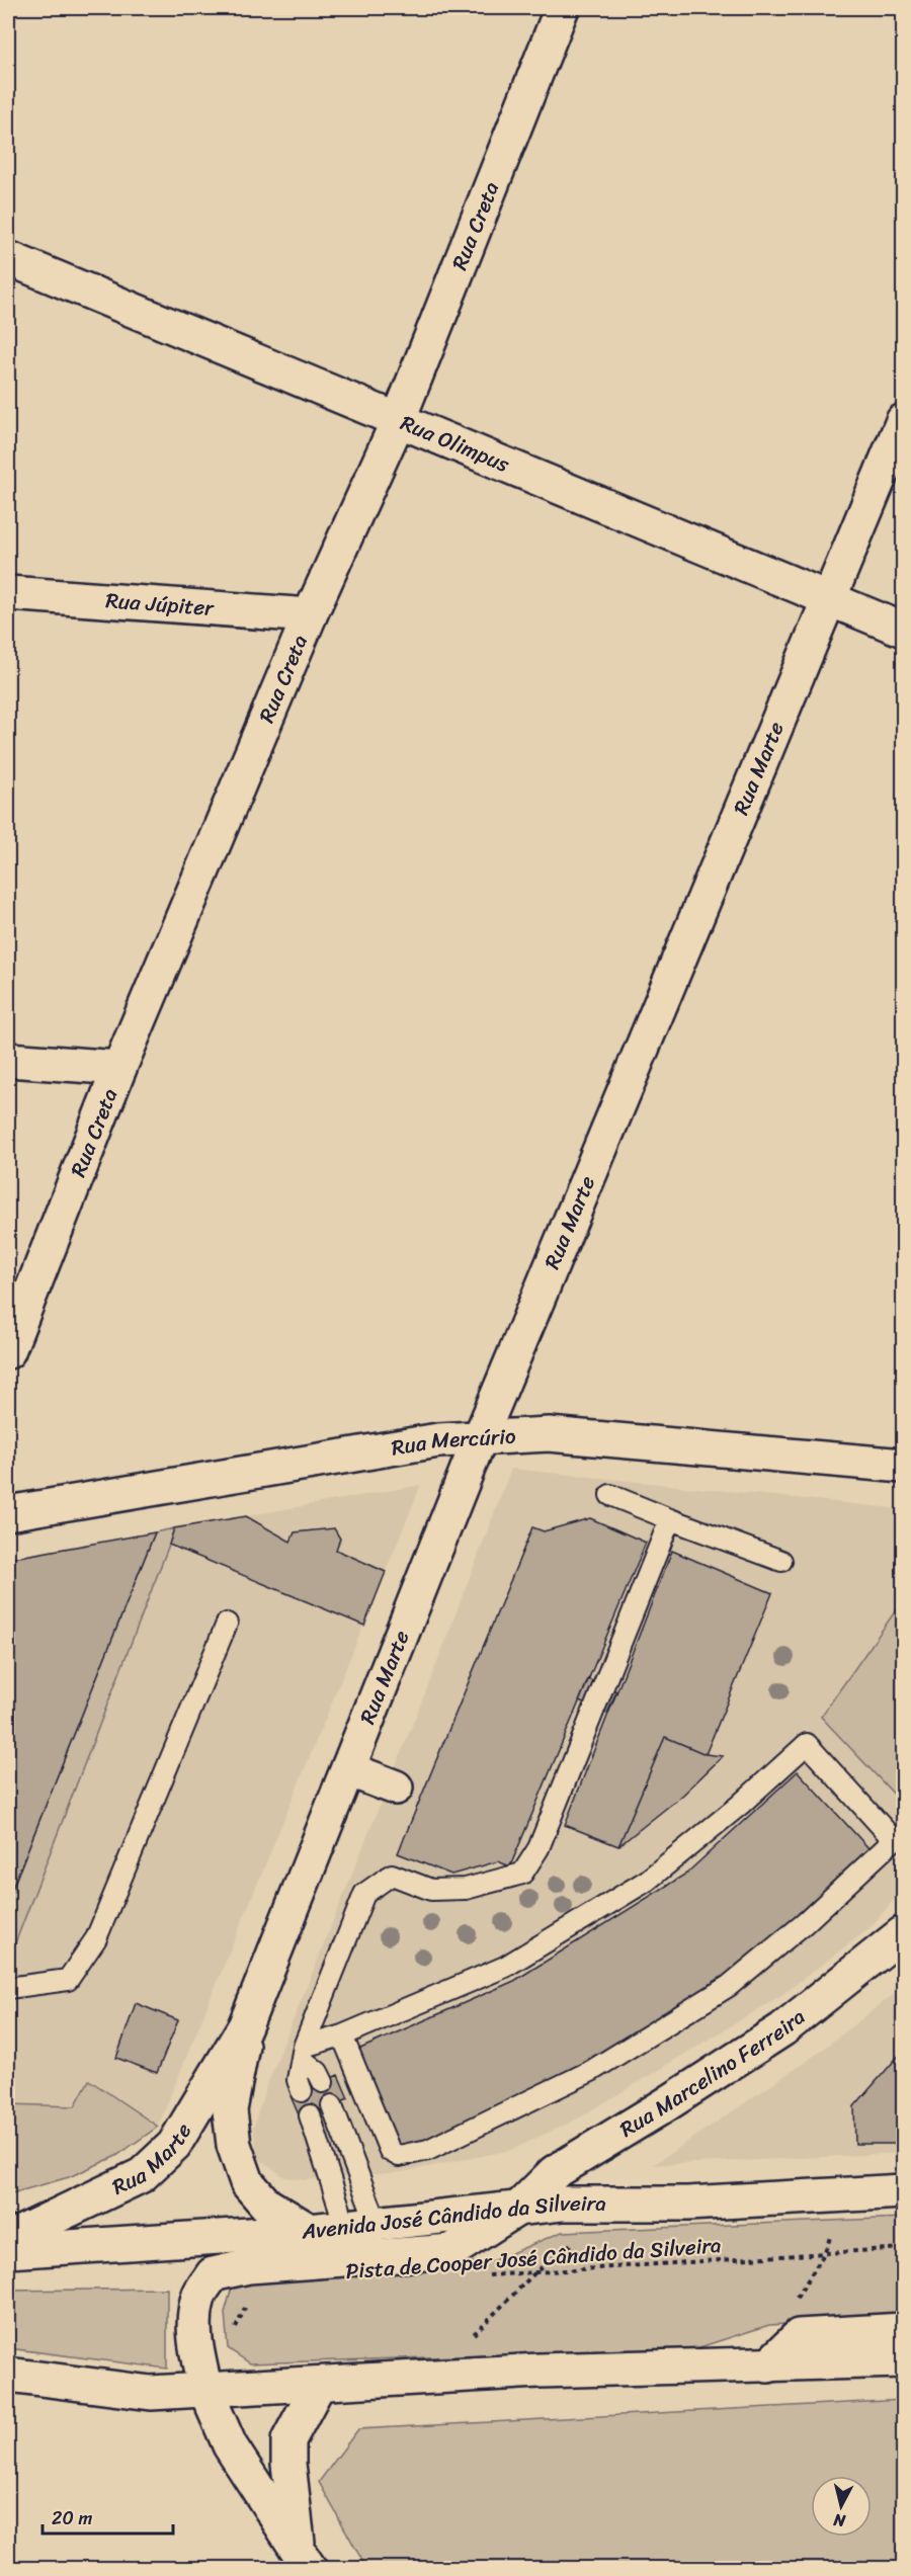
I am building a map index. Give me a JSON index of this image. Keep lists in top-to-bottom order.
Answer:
{
  "streets": {
    "street": [
      "Rua Creta",
      "Rua Olimpus",
      "Rua Júpiter",
      "Rua Marte",
      "Rua Mercúrio",
      "Rua Marcelino Ferreira",
      "Avenida José Cândido da Silveira"
    ],
    "path": ["Pista de Cooper José Cândido da Silveira"]
  },
  "crossings": [
    ["Rua Creta", "Rua Olimpus"],
    ["Rua Creta", "Rua Júpiter"],
    ["Rua Olimpus", "Rua Marte"],
    ["Rua Marte", "Rua Mercúrio"],
    ["Rua Marte", "Avenida José Cândido da Silveira"],
    ["Rua Marcelino Ferreira", "Avenida José Cândido da Silveira"]
  ],
  "scale_bar": "20 m",
  "north": "bottom"
}
